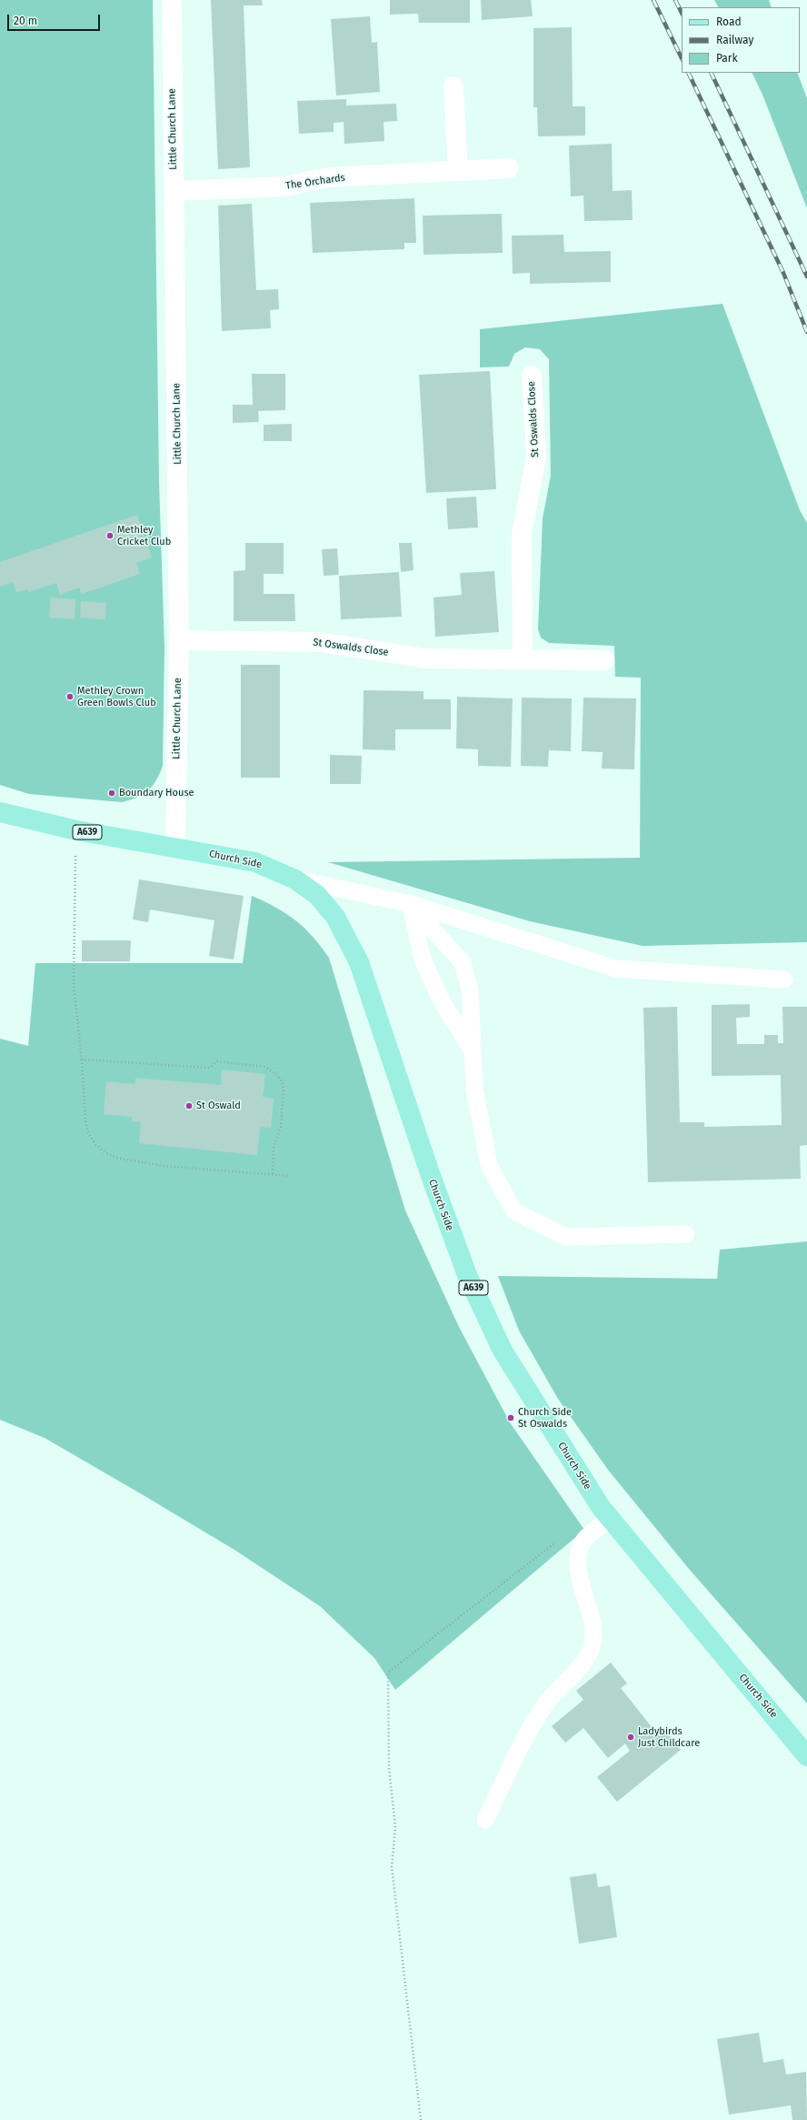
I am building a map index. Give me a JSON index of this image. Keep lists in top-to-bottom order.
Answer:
{
  "streets": {
    "main road": ["A639", "Church Side"],
    "street": ["Little Church Lane", "The Orchards", "St Oswalds Close"]
  },
  "crossings": [
    ["Little Church Lane", "The Orchards"],
    ["Little Church Lane", "St Oswalds Close"],
    ["Little Church Lane", "Church Side"]
  ],
  "places": [
    "Methley Cricket Club",
    "Methley Crown Green Bowls Club",
    "Boundary House",
    "St Oswald",
    "Church Side St Oswalds",
    "Ladybirds Just Childcare"
  ],
  "legend": ["Road", "Railway", "Park"],
  "scale_bar": "20 m"
}
